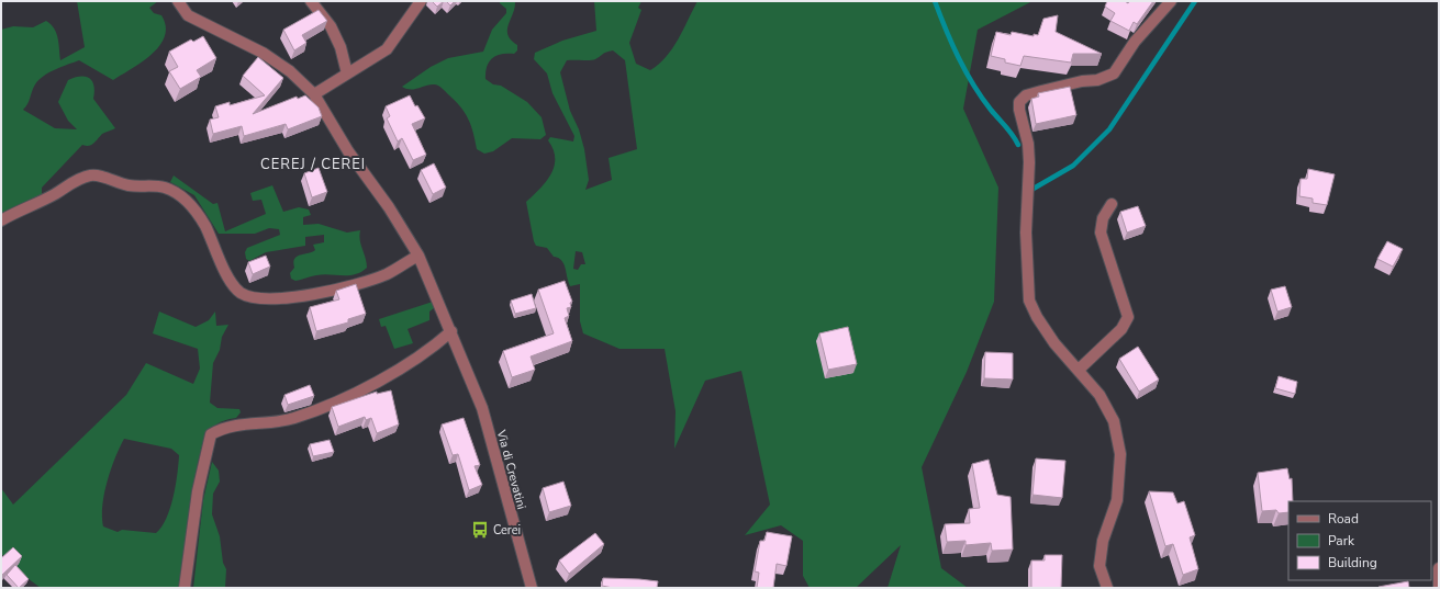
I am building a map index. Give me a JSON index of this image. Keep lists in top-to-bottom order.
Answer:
{
  "streets": {
    "street": ["Via di Crevatini"]
  },
  "districts": ["CEREJ / CEREI"],
  "places": {
    "bus stop": ["Cerei"]
  },
  "legend": ["Road", "Park", "Building"]
}
